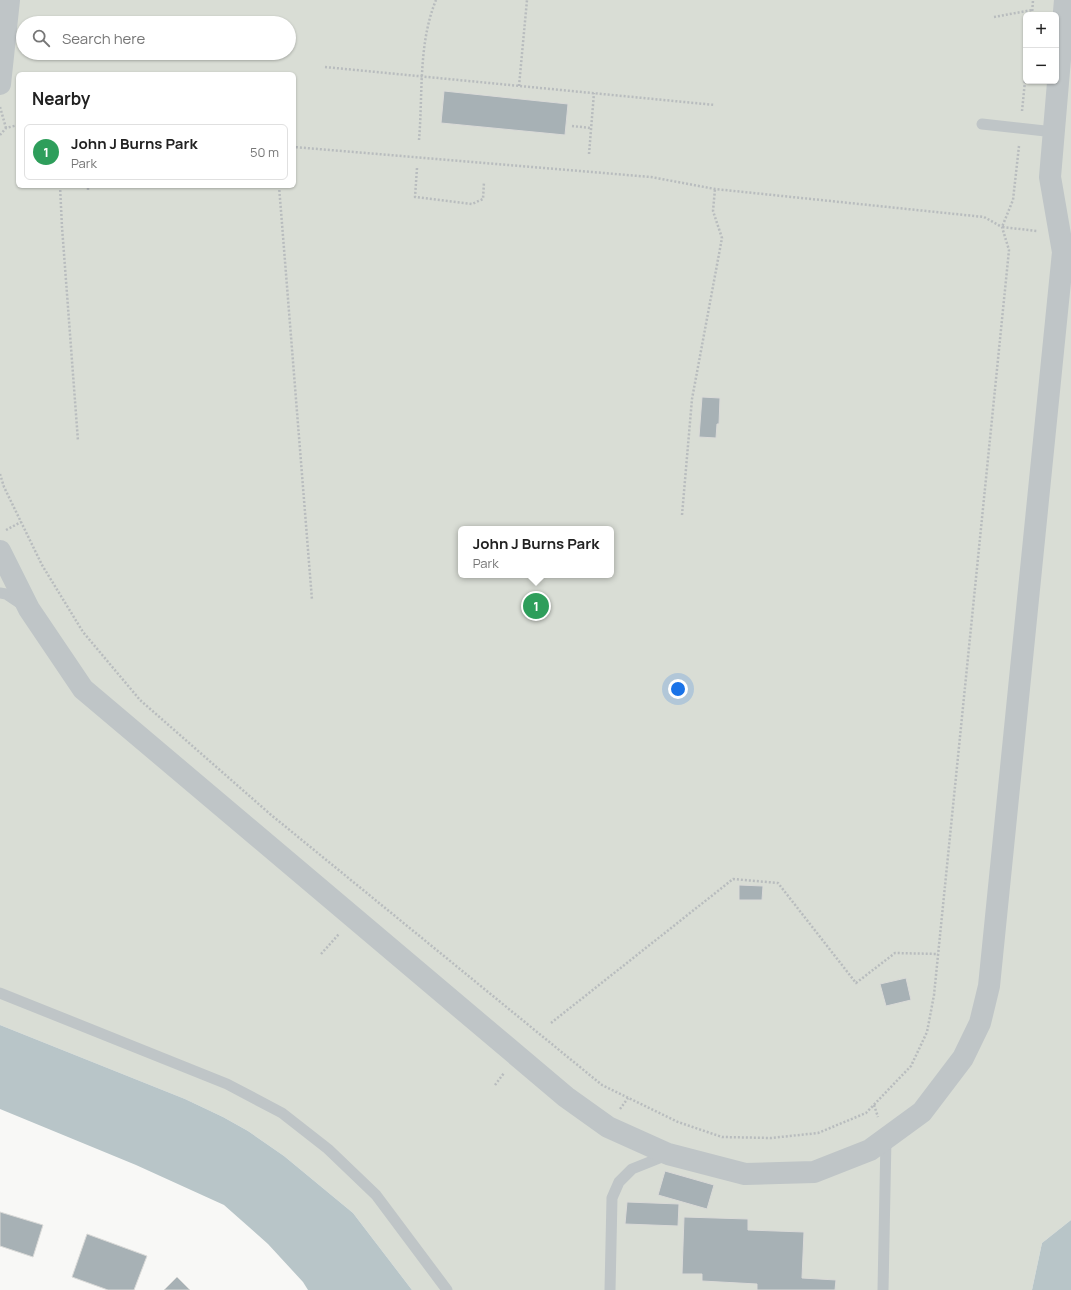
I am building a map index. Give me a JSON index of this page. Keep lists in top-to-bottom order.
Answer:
{
  "page": {
    "map_buttons": ["+", "−"],
    "search": "Search here",
    "heading": "Nearby",
    "list": [
      {
        "mark": "1",
        "name": "John J Burns Park",
        "note": "Park",
        "value": "50 m"
      }
    ],
    "popup": ["John J Burns Park", "Park"],
    "pins": "1"
  }
}
